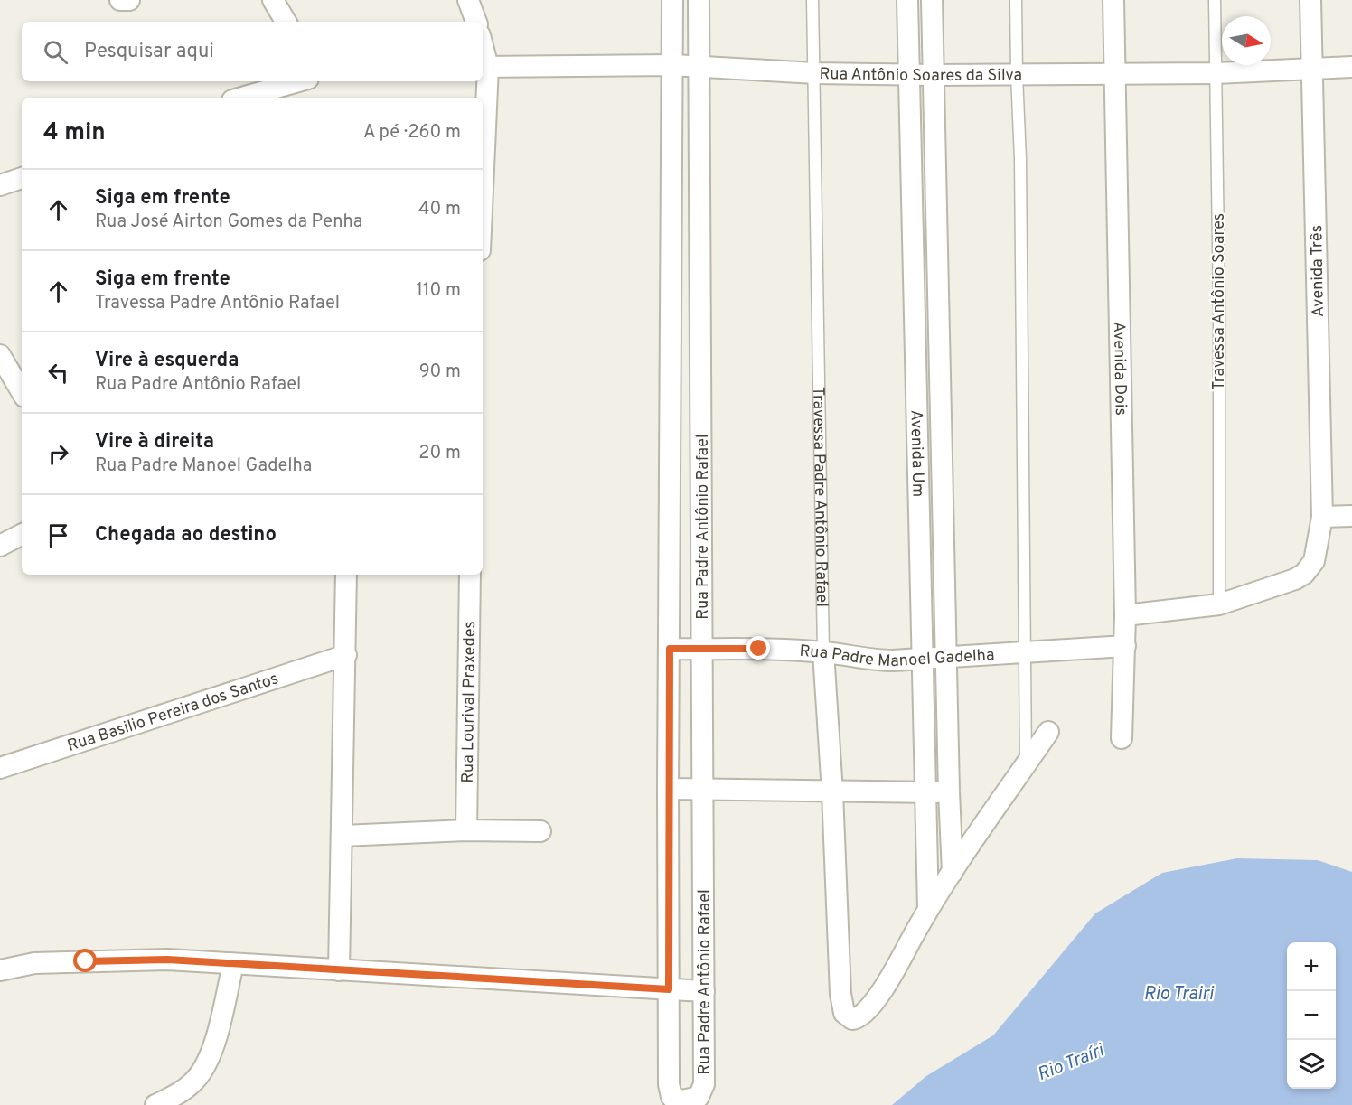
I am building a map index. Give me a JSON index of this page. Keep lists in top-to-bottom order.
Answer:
{
  "streets": {
    "street": [
      "Rua Antônio Soares da Silva",
      "Avenida Três",
      "Avenida Dois",
      "Avenida Um",
      "Travessa Padre Antônio Rafael",
      "Rua Padre Antônio Rafael",
      "Rua Padre Manoel Gadelha",
      "Rua Lourival Praxedes",
      "Rua Basilio Pereira dos Santos"
    ],
    "lane": ["Travessa Antônio Soares"]
  },
  "crossings": [
    ["Rua Antônio Soares da Silva", "Avenida Três"],
    ["Rua Antônio Soares da Silva", "Travessa Antônio Soares"],
    ["Rua Antônio Soares da Silva", "Avenida Dois"],
    ["Rua Antônio Soares da Silva", "Avenida Um"],
    ["Rua Antônio Soares da Silva", "Travessa Padre Antônio Rafael"],
    ["Rua Antônio Soares da Silva", "Rua Padre Antônio Rafael"],
    ["Avenida Três", "Travessa Antônio Soares"],
    ["Avenida Dois", "Rua Padre Manoel Gadelha"],
    ["Avenida Um", "Travessa Padre Antônio Rafael"],
    ["Avenida Um", "Rua Padre Manoel Gadelha"],
    ["Travessa Padre Antônio Rafael", "Rua Padre Manoel Gadelha"],
    ["Rua Padre Antônio Rafael", "Rua Padre Manoel Gadelha"]
  ],
  "water": ["Rio Trairi", "Rio Traíri"],
  "north": "right",
  "page": {
    "search": "Pesquisar aqui",
    "heading": ["4 min", "A pé · 260 m"],
    "list": [
      ["Siga em frente", "Rua José Airton Gomes da Penha", "40 m"],
      ["Siga em frente", "Travessa Padre Antônio Rafael", "110 m"],
      ["Vire à esquerda", "Rua Padre Antônio Rafael", "90 m"],
      ["Vire à direita", "Rua Padre Manoel Gadelha", "20 m"],
      "Chegada ao destino"
    ],
    "map_buttons": ["+", "−"]
  }
}
